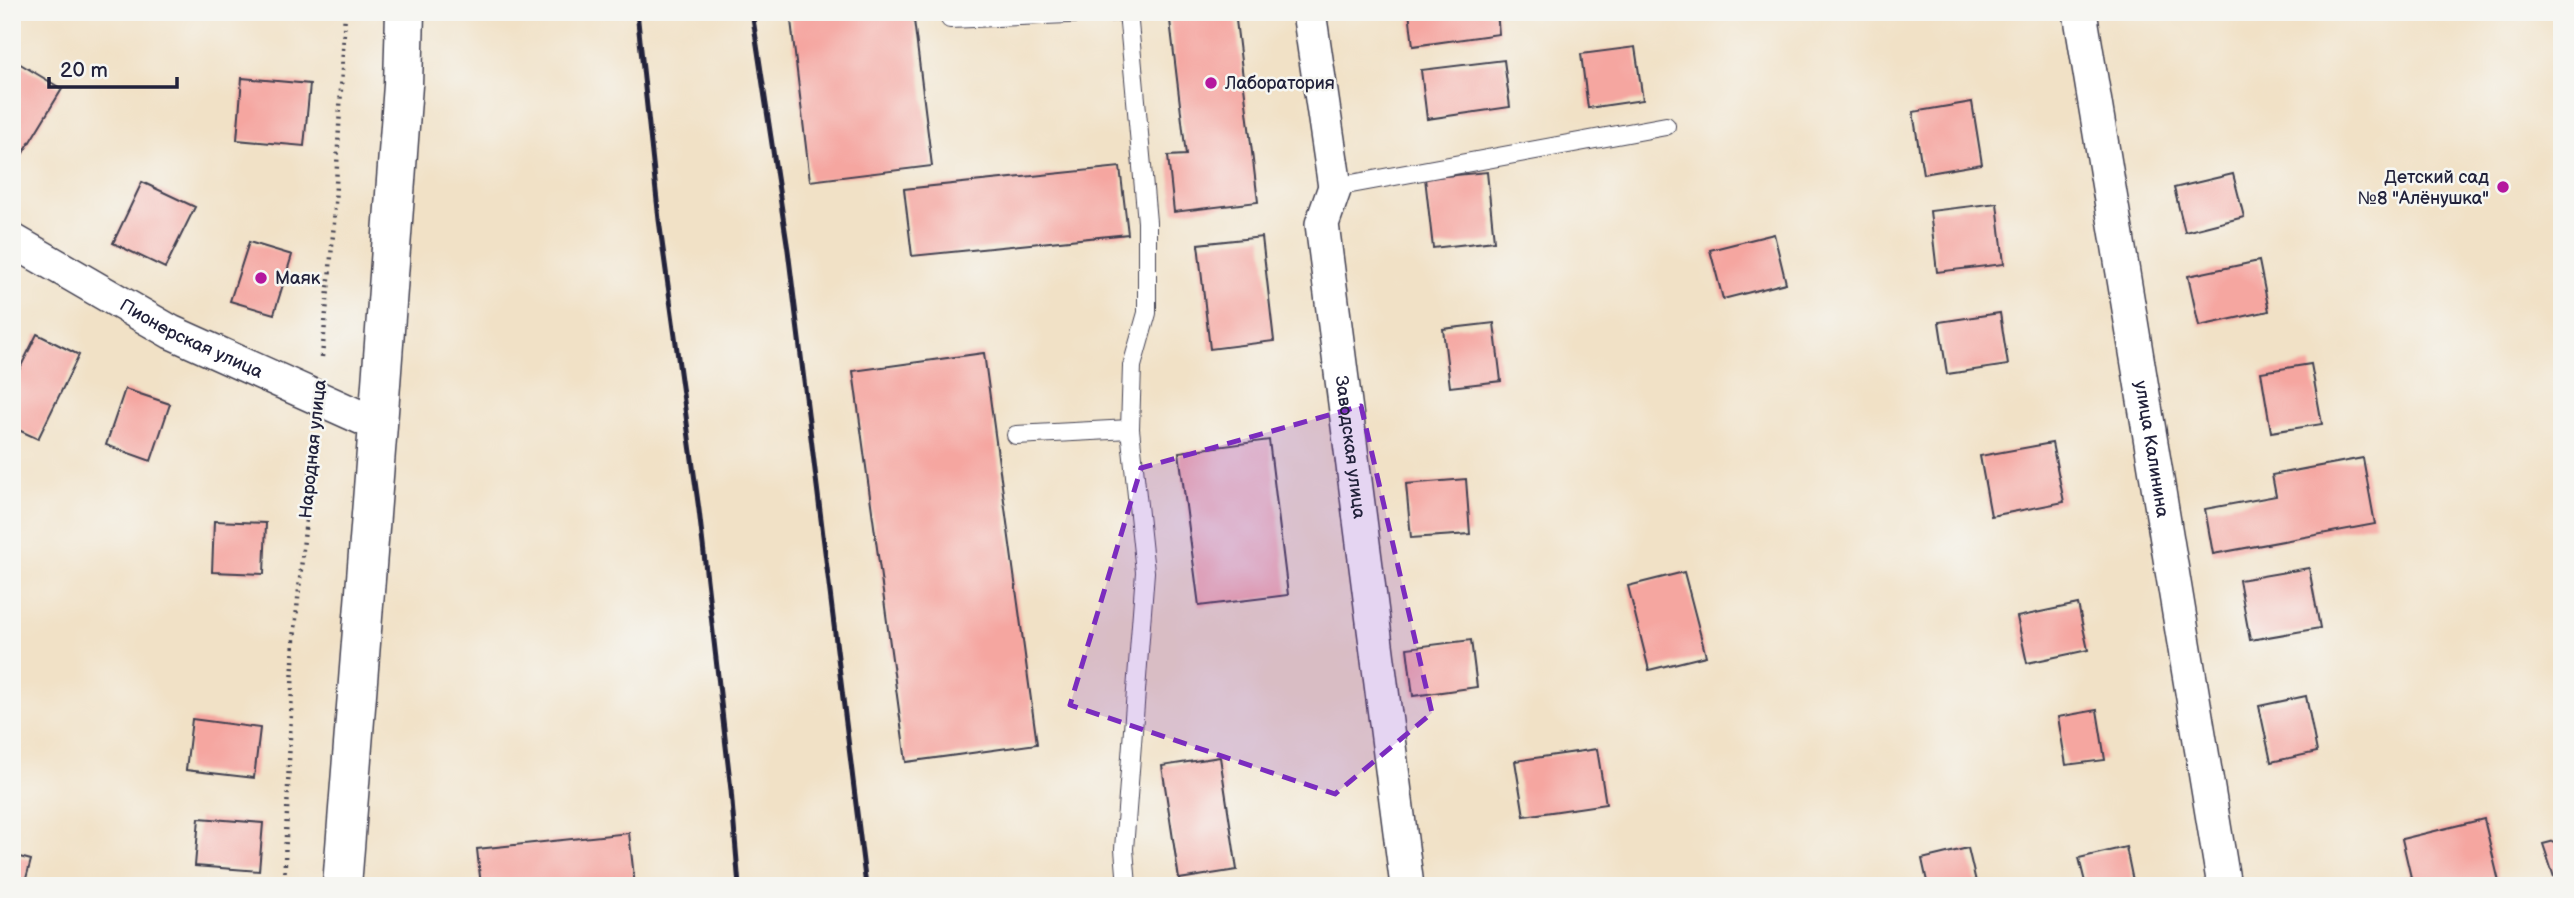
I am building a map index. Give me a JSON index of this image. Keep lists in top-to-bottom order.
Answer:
{
  "streets": {
    "street": ["Пионерская улица", "Заводская улица", "улица Калинина"],
    "path": ["Народная улица"]
  },
  "crossings": [
    ["Пионерская улица", "Народная улица"]
  ],
  "places": ["Лаборатория", "Детский сад №8 \"Алёнушка\"", "Маяк"],
  "scale_bar": "20 m"
}
